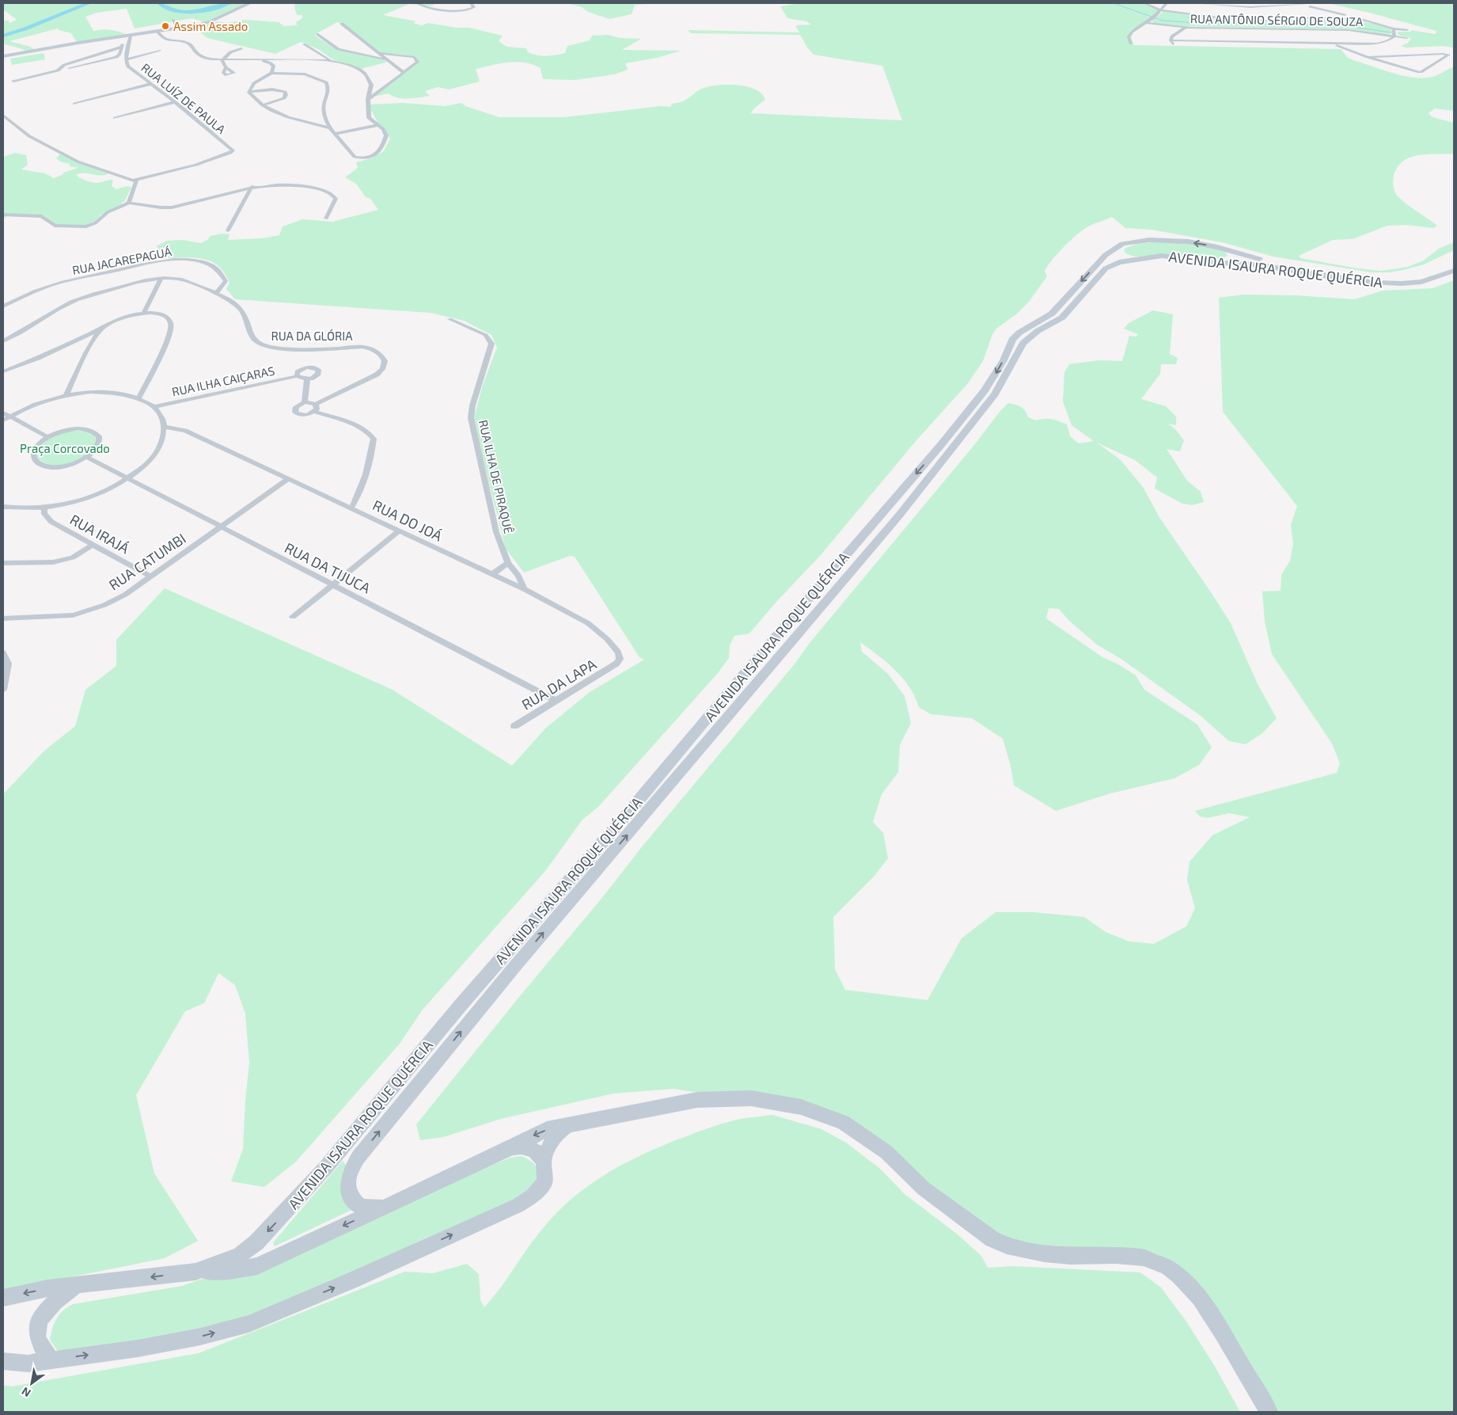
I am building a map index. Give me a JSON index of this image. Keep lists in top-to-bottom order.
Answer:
{
  "streets": {
    "main road": ["AVENIDA ISAURA ROQUE QUÉRCIA"],
    "street": [
      "RUA ANTÔNIO SÉRGIO DE SOUZA",
      "RUA LUÍZ DE PAULA",
      "RUA JACAREPAGUÁ",
      "RUA DA GLÓRIA",
      "RUA ILHA CAIÇARAS",
      "RUA ILHA DE PIRAQUÊ",
      "RUA DO JOÁ",
      "RUA IRAJÁ",
      "RUA CATUMBI",
      "RUA DA TIJUCA",
      "RUA DA LAPA"
    ]
  },
  "crossings": [
    ["RUA JACAREPAGUÁ", "RUA DA GLÓRIA"],
    ["RUA ILHA DE PIRAQUÊ", "RUA DO JOÁ"],
    ["RUA DO JOÁ", "RUA CATUMBI"],
    ["RUA DO JOÁ", "RUA DA LAPA"],
    ["RUA IRAJÁ", "RUA CATUMBI"],
    ["RUA CATUMBI", "RUA DA TIJUCA"],
    ["RUA DA TIJUCA", "RUA DA LAPA"]
  ],
  "parks": ["Praça Corcovado"],
  "places": ["Assim Assado"],
  "north": "bottom left"
}
